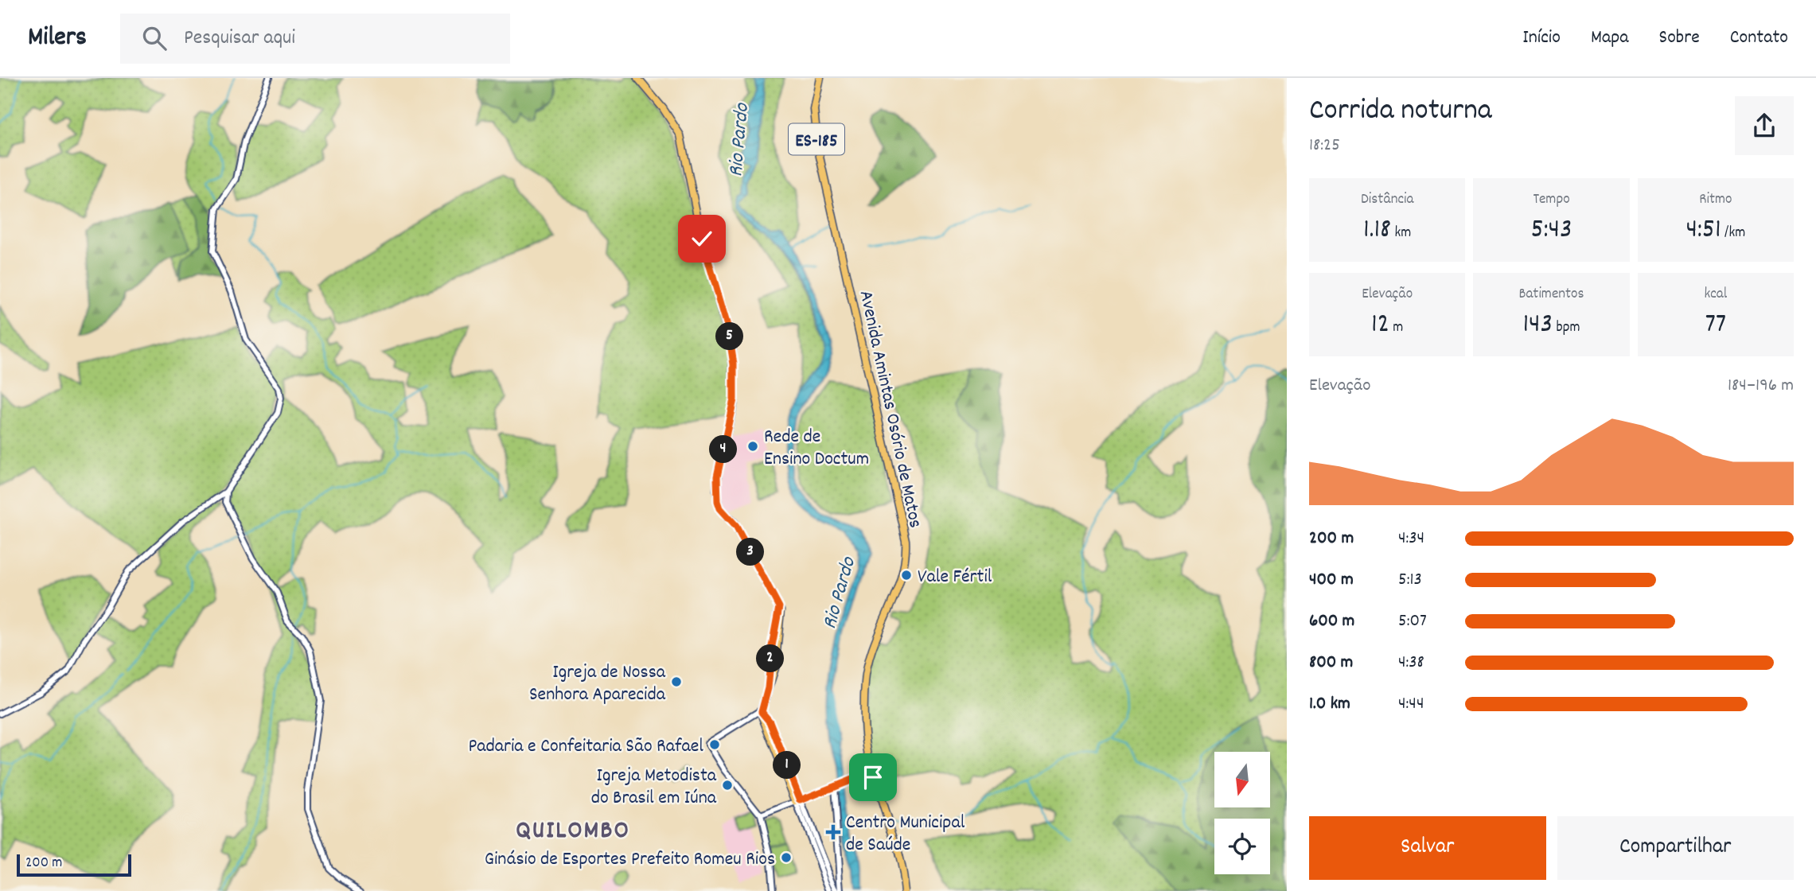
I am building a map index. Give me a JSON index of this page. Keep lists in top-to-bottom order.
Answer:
{
  "streets": {
    "main road": ["ES-185", "Avenida Amintas Osório de Matos"]
  },
  "crossings": [
    ["ES-185", "Avenida Amintas Osório de Matos"]
  ],
  "districts": ["QUILOMBO"],
  "water": ["Rio Pardo"],
  "places": {
    "other": [
      "Rede de Ensino Doctum",
      "Vale Fértil",
      "Igreja de Nossa Senhora Aparecida",
      "Padaria e Confeitaria São Rafael",
      "Igreja Metodista do Brasil em Iúna",
      "Ginásio de Esportes Prefeito Romeu Rios"
    ],
    "health": ["Centro Municipal de Saúde"]
  },
  "scale_bar": "200 m",
  "north": "bottom",
  "page": {
    "header": "Milers",
    "search": "Pesquisar aqui",
    "nav": [
      "Início",
      "Mapa",
      "Sobre",
      "Contato"
    ],
    "heading": ["Corrida noturna", "18:25"],
    "stats": [
      ["Distância", "1.18 km"],
      ["Tempo", "5:43"],
      ["Ritmo", "4:51 /km"],
      ["Elevação", "12 m"],
      ["Batimentos", "143 bpm"],
      ["kcal", "77"]
    ],
    "pins": [
      "5",
      "4",
      "3",
      "2",
      "1"
    ],
    "chart": ["Elevação", "184–196 m"],
    "list": [
      {
        "name": "200 m",
        "note": "4:34"
      },
      {
        "name": "400 m",
        "note": "5:13"
      },
      {
        "name": "600 m",
        "note": "5:07"
      },
      {
        "name": "800 m",
        "note": "4:38"
      },
      {
        "name": "1.0 km",
        "note": "4:44"
      }
    ],
    "buttons": ["Salvar", "Compartilhar"],
    "scale": "200 m"
  }
}
